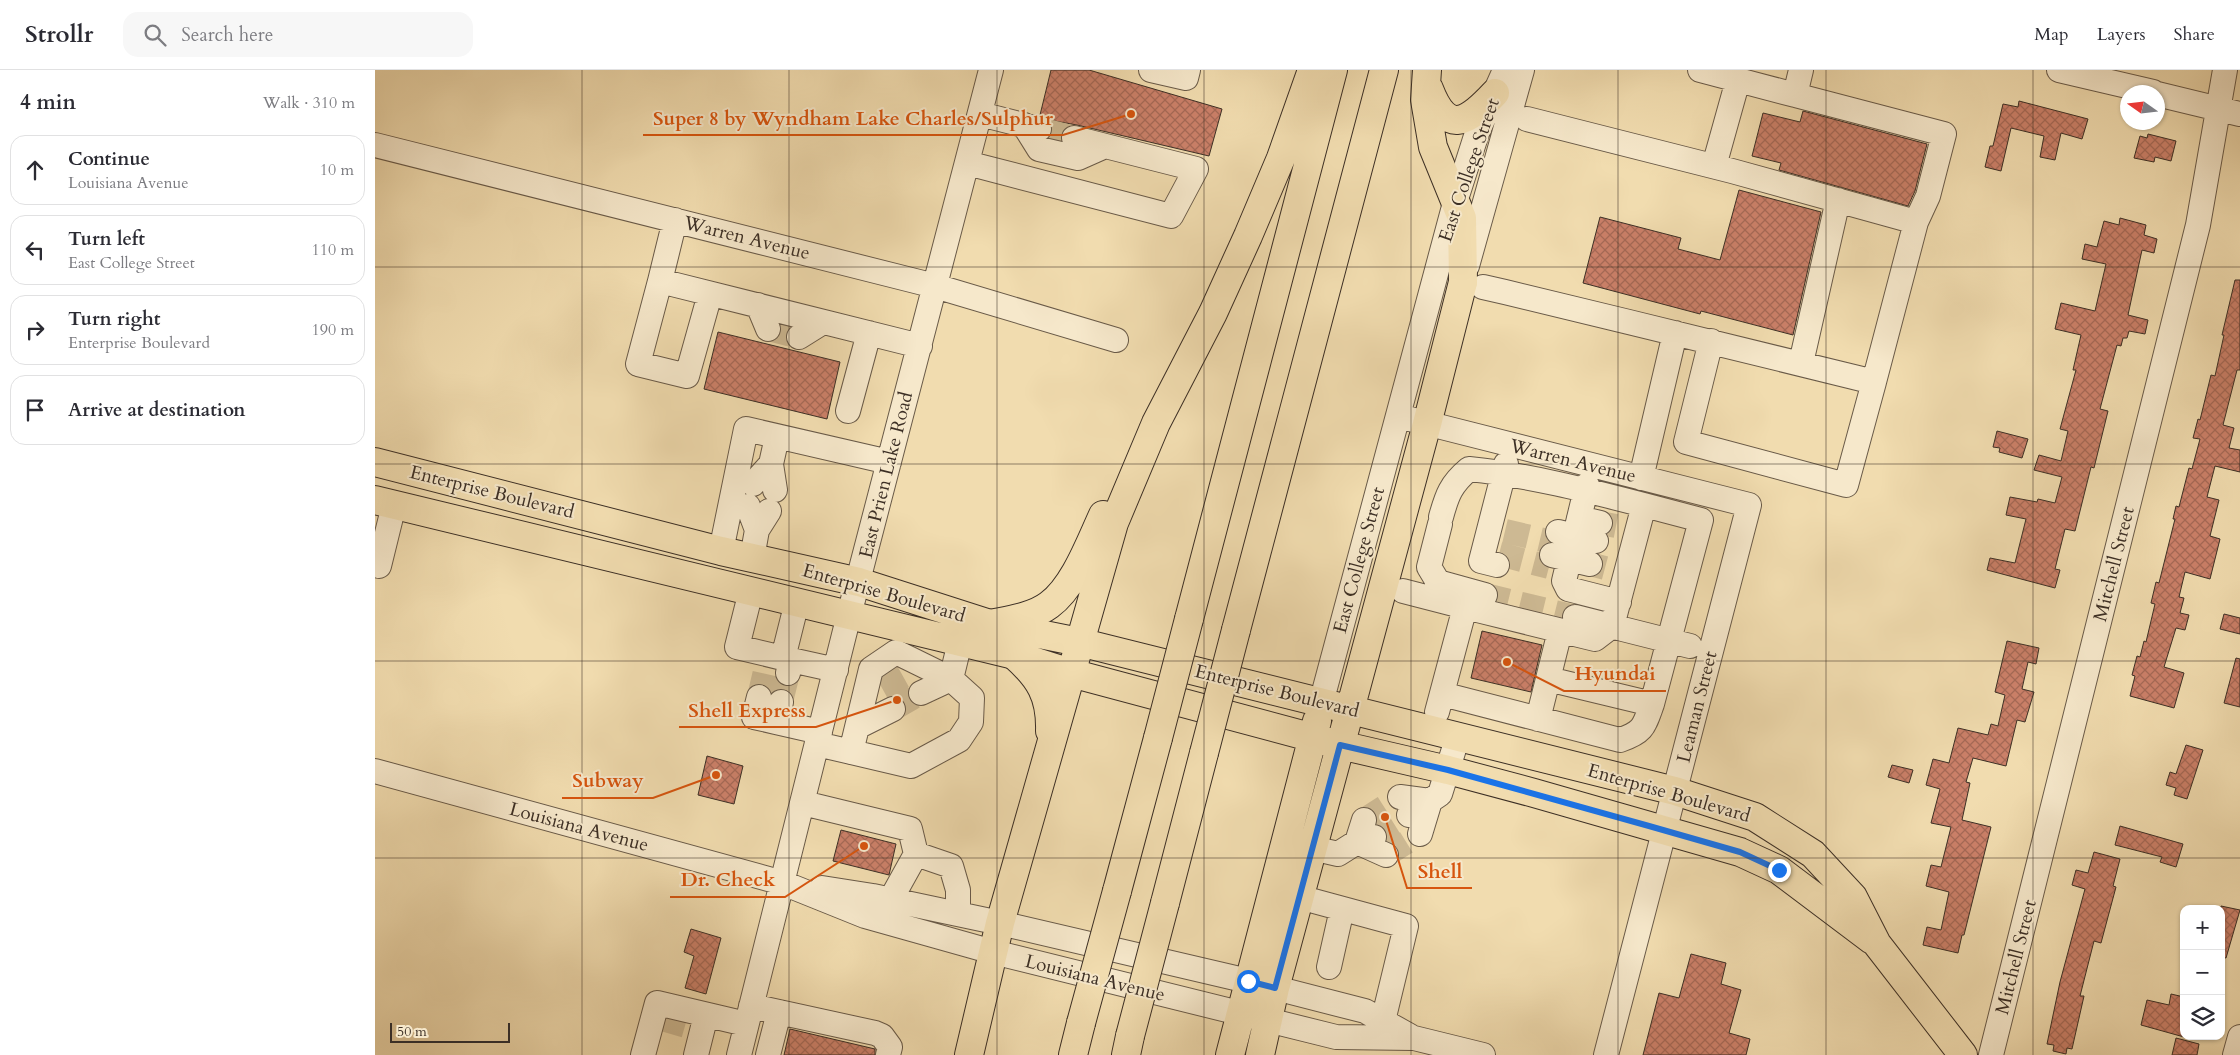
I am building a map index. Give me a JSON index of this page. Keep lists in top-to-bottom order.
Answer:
{
  "streets": {
    "main road": ["East College Street", "Enterprise Boulevard"],
    "street": [
      "Warren Avenue",
      "East Prien Lake Road",
      "Mitchell Street",
      "Leaman Street",
      "Louisiana Avenue"
    ]
  },
  "crossings": [
    ["East College Street", "Warren Avenue"],
    ["East College Street", "Enterprise Boulevard"],
    ["East College Street", "Louisiana Avenue"],
    ["Warren Avenue", "East Prien Lake Road"],
    ["Warren Avenue", "Leaman Street"],
    ["East Prien Lake Road", "Enterprise Boulevard"],
    ["East Prien Lake Road", "Louisiana Avenue"],
    ["Enterprise Boulevard", "Leaman Street"]
  ],
  "places": [
    "Super 8 by Wyndham Lake Charles/Sulphur",
    "Hyundai",
    "Shell Express",
    "Subway",
    "Shell",
    "Dr. Check"
  ],
  "scale_bar": "50 m",
  "north": "left",
  "page": {
    "header": "Strollr",
    "search": "Search here",
    "nav": ["Map", "Layers", "Share"],
    "heading": ["4 min", "Walk · 310 m"],
    "list": [
      ["Continue", "Louisiana Avenue", "10 m"],
      ["Turn left", "East College Street", "110 m"],
      ["Turn right", "Enterprise Boulevard", "190 m"],
      "Arrive at destination"
    ],
    "map_buttons": ["+", "−"],
    "scale": "50 m"
  }
}
